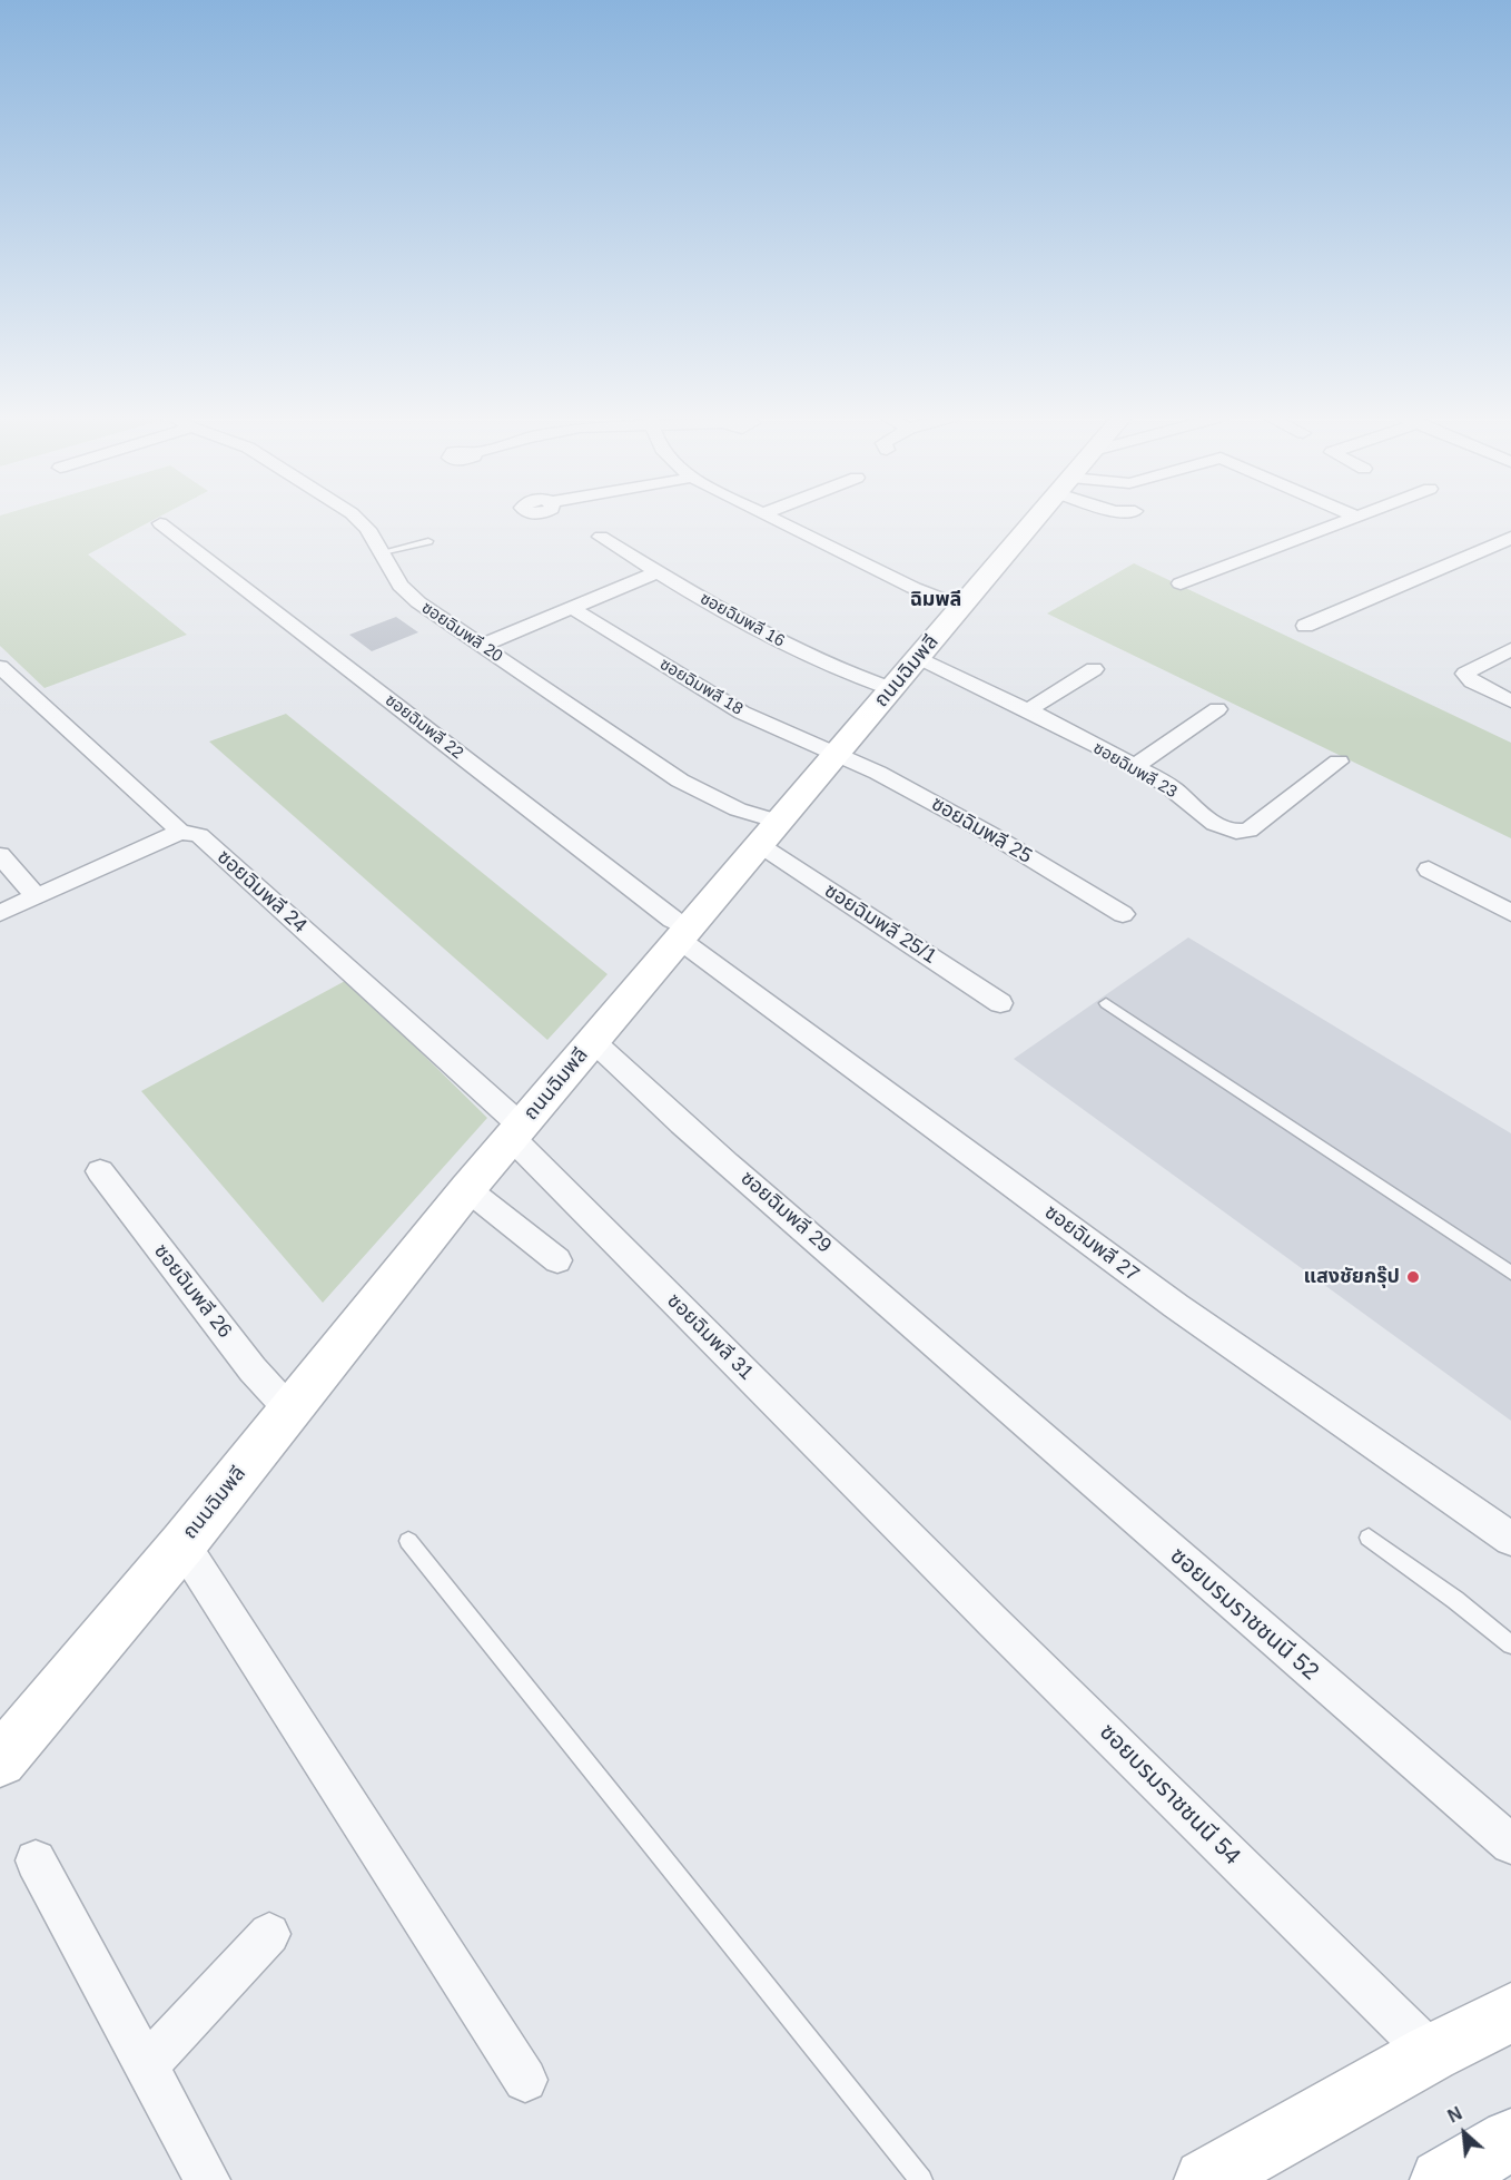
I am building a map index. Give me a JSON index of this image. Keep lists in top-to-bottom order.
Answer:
{
  "streets": {
    "street": [
      "ซอยฉิมพลี 16",
      "ซอยฉิมพลี 20",
      "ถนนฉิมพลี",
      "ซอยฉิมพลี 18",
      "ซอยฉิมพลี 22",
      "ซอยฉิมพลี 23",
      "ซอยฉิมพลี 25",
      "ซอยฉิมพลี 24",
      "ซอยฉิมพลี 25/1",
      "ซอยฉิมพลี 29",
      "ซอยฉิมพลี 27",
      "ซอยฉิมพลี 26",
      "ซอยฉิมพลี 31",
      "ซอยบรมราชชนนี 52",
      "ซอยบรมราชชนนี 54"
    ]
  },
  "crossings": [
    ["ซอยฉิมพลี 16", "ถนนฉิมพลี"],
    ["ซอยฉิมพลี 20", "ถนนฉิมพลี"],
    ["ซอยฉิมพลี 20", "ซอยฉิมพลี 25/1"],
    ["ถนนฉิมพลี", "ซอยฉิมพลี 18"],
    ["ถนนฉิมพลี", "ซอยฉิมพลี 22"],
    ["ถนนฉิมพลี", "ซอยฉิมพลี 23"],
    ["ถนนฉิมพลี", "ซอยฉิมพลี 25"],
    ["ถนนฉิมพลี", "ซอยฉิมพลี 24"],
    ["ถนนฉิมพลี", "ซอยฉิมพลี 25/1"],
    ["ถนนฉิมพลี", "ซอยฉิมพลี 29"],
    ["ถนนฉิมพลี", "ซอยฉิมพลี 27"],
    ["ถนนฉิมพลี", "ซอยฉิมพลี 26"],
    ["ถนนฉิมพลี", "ซอยฉิมพลี 31"],
    ["ซอยฉิมพลี 18", "ซอยฉิมพลี 25"],
    ["ซอยฉิมพลี 22", "ซอยฉิมพลี 27"],
    ["ซอยฉิมพลี 24", "ซอยฉิมพลี 31"],
    ["ซอยฉิมพลี 29", "ซอยบรมราชชนนี 52"],
    ["ซอยฉิมพลี 31", "ซอยบรมราชชนนี 54"]
  ],
  "districts": ["ฉิมพลี"],
  "places": ["แสงชัยกรุ๊ป"],
  "north": "top left"
}
